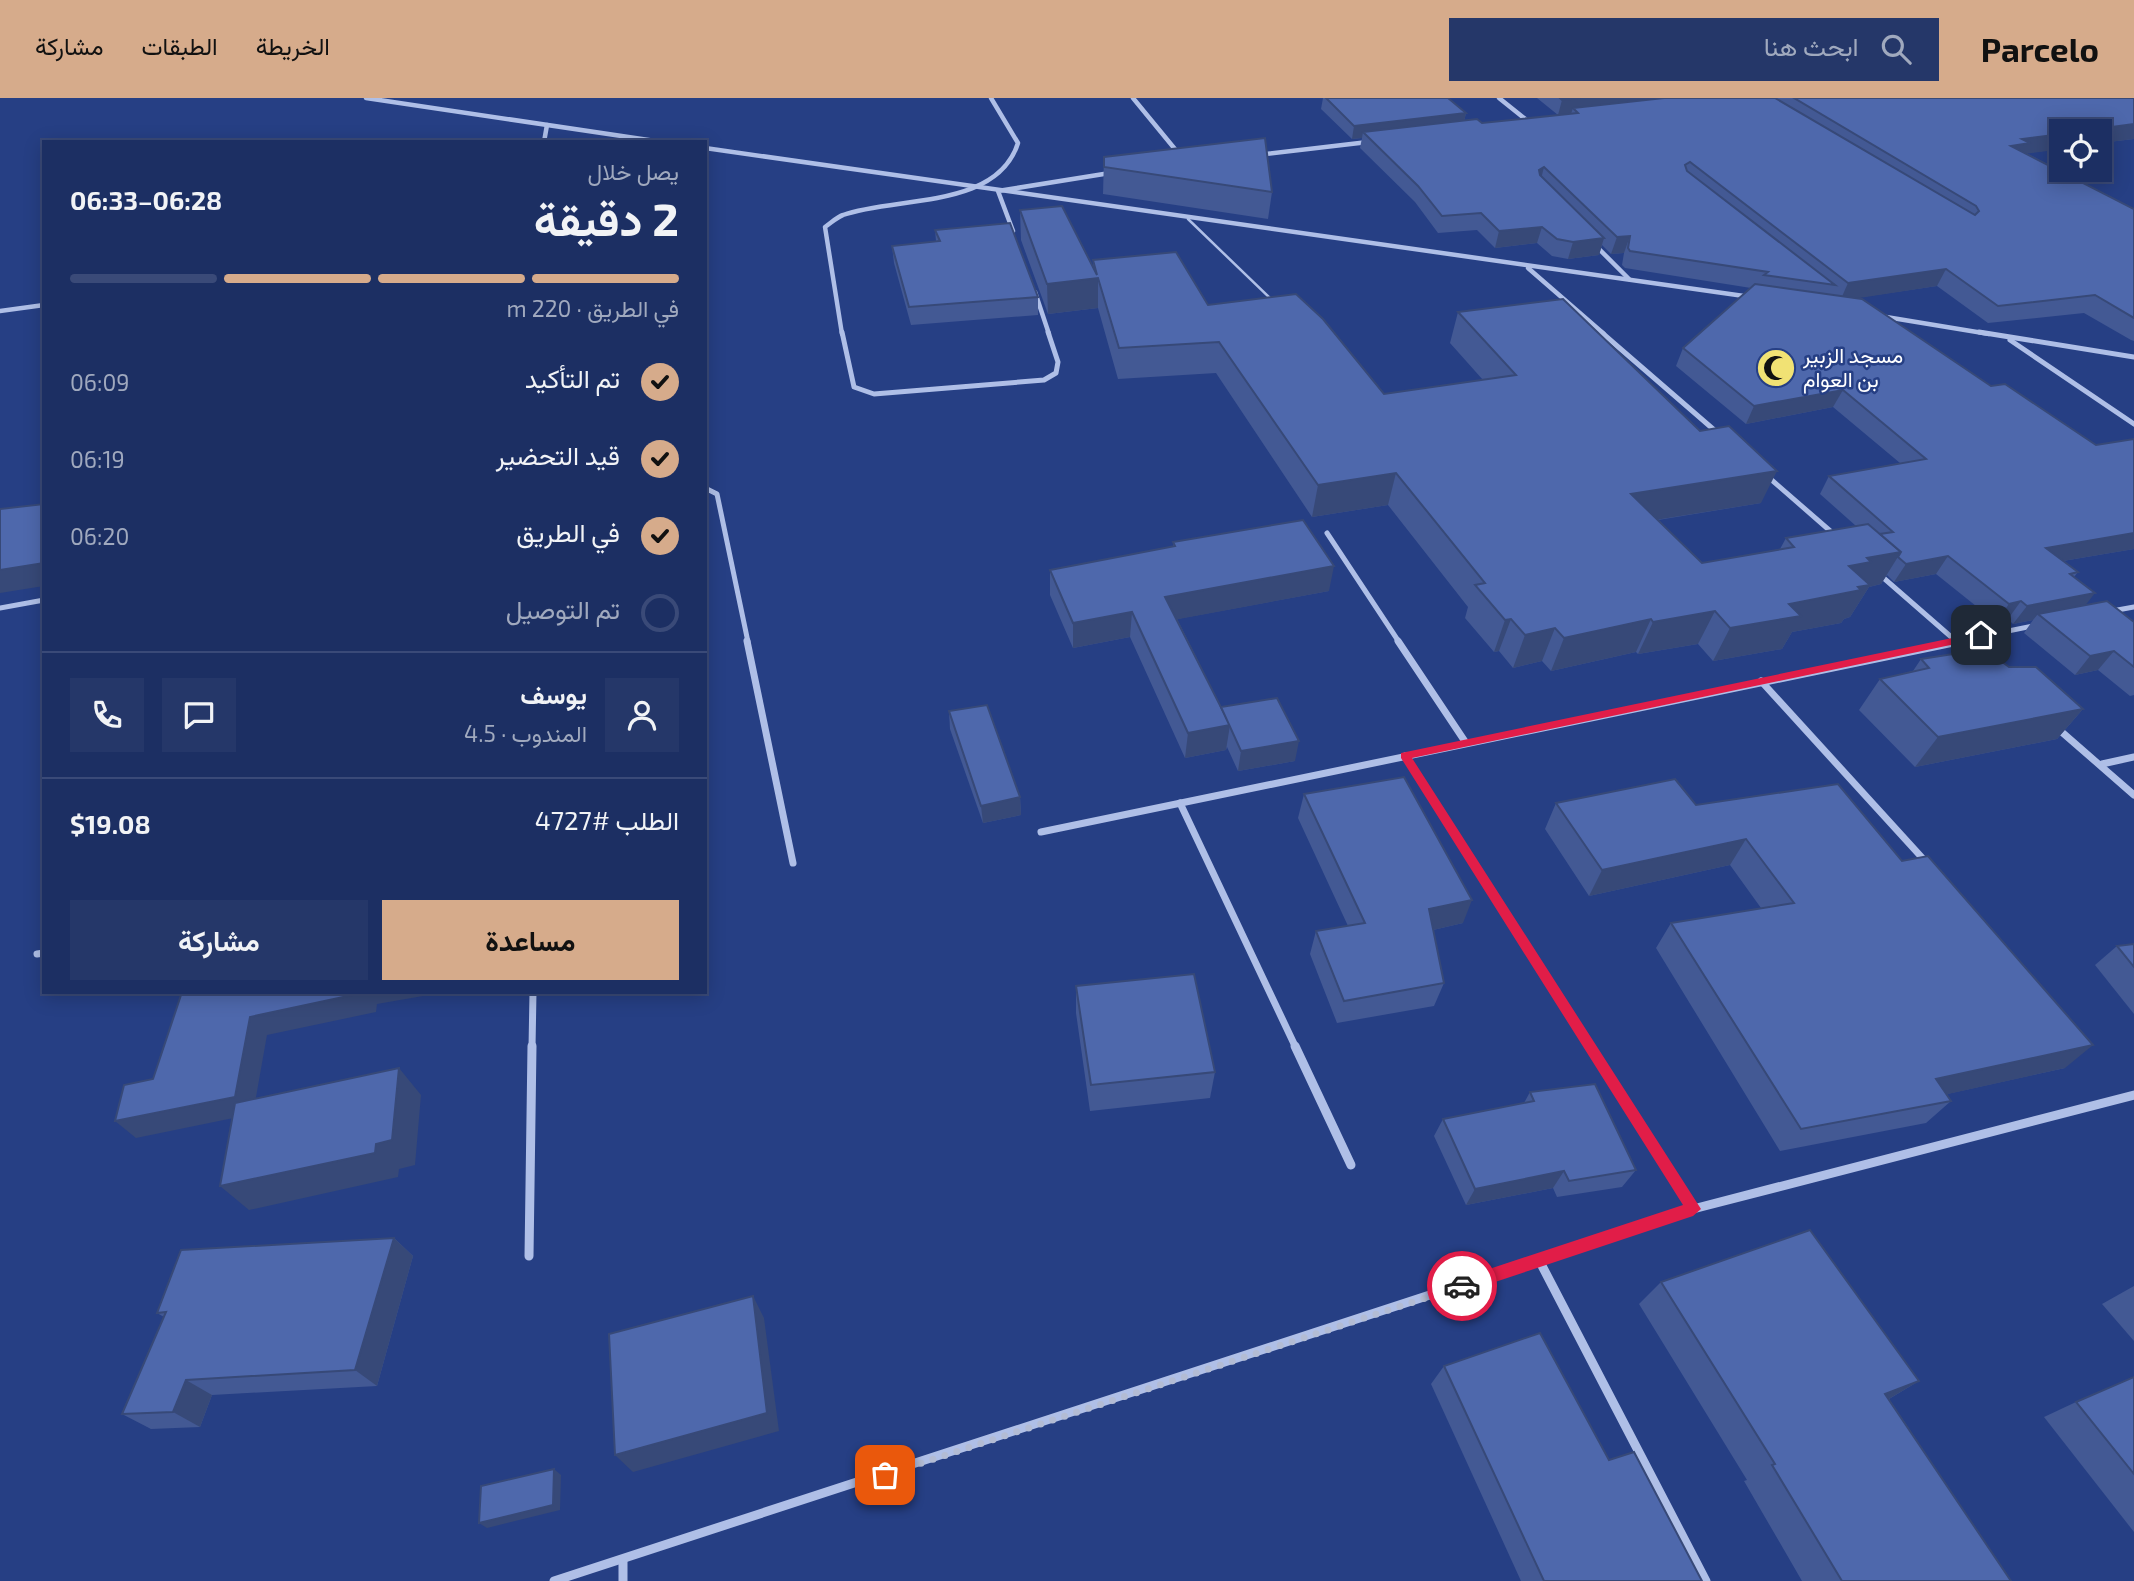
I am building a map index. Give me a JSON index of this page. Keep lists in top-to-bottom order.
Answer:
{
  "places": {
    "mosque": ["مسجد الزبير بن العوام"]
  },
  "page": {
    "header": "Parcelo",
    "search": "ابحث هنا",
    "nav": ["الخريطة", "الطبقات", "مشاركة"],
    "heading": ["2 دقيقة", "يصل خلال", "06:28–06:33"],
    "panel": [
      "يوسف",
      "المندوب · 4.5",
      "الطلب #4727",
      "$19.08"
    ],
    "bar": "في الطريق · 220 m",
    "list": [
      ["تم التأكيد", "06:09"],
      ["قيد التحضير", "06:19"],
      ["في الطريق", "06:20"],
      "تم التوصيل"
    ],
    "buttons": ["مساعدة", "مشاركة"]
  }
}
